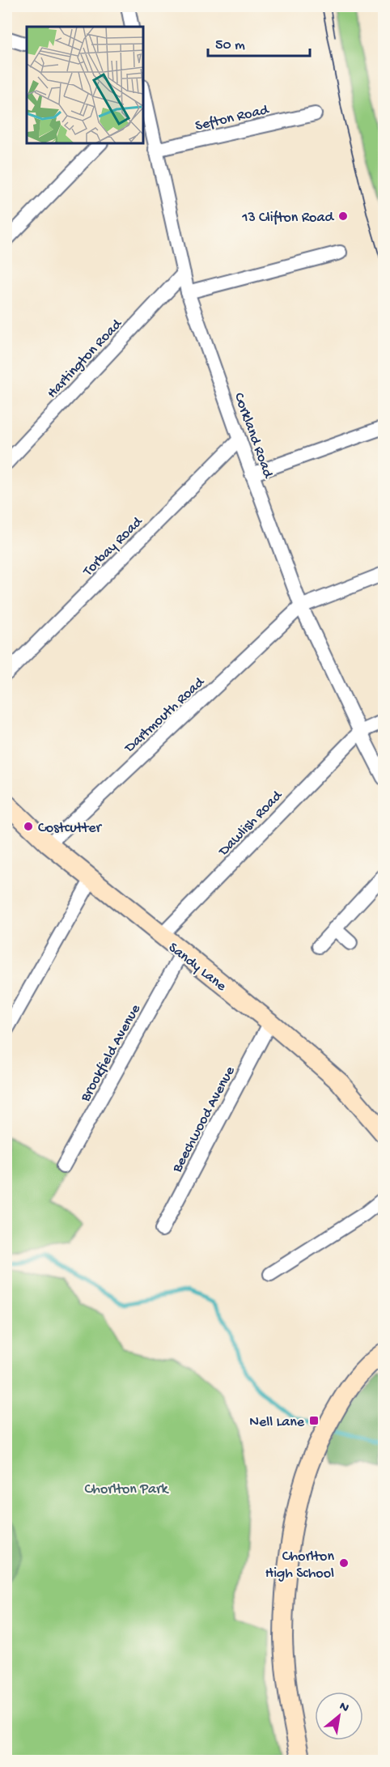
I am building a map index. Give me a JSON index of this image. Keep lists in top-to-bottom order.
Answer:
{
  "streets": {
    "street": [
      "Sefton Road",
      "Hartington Road",
      "Corkland Road",
      "Torbay Road",
      "Dartmouth Road",
      "Dawlish Road",
      "Sandy Lane",
      "Brookfield Avenue",
      "Beechwood Avenue"
    ]
  },
  "crossings": [
    ["Sefton Road", "Corkland Road"],
    ["Hartington Road", "Corkland Road"],
    ["Corkland Road", "Torbay Road"],
    ["Corkland Road", "Dartmouth Road"],
    ["Corkland Road", "Dawlish Road"],
    ["Dartmouth Road", "Sandy Lane"],
    ["Dawlish Road", "Sandy Lane"],
    ["Sandy Lane", "Brookfield Avenue"],
    ["Sandy Lane", "Beechwood Avenue"]
  ],
  "parks": ["Chorlton Park"],
  "places": {
    "other": ["13 Clifton Road", "Costcutter", "Chorlton High School"],
    "transit": ["Nell Lane"]
  },
  "scale_bar": "50 m",
  "north": "top right"
}
